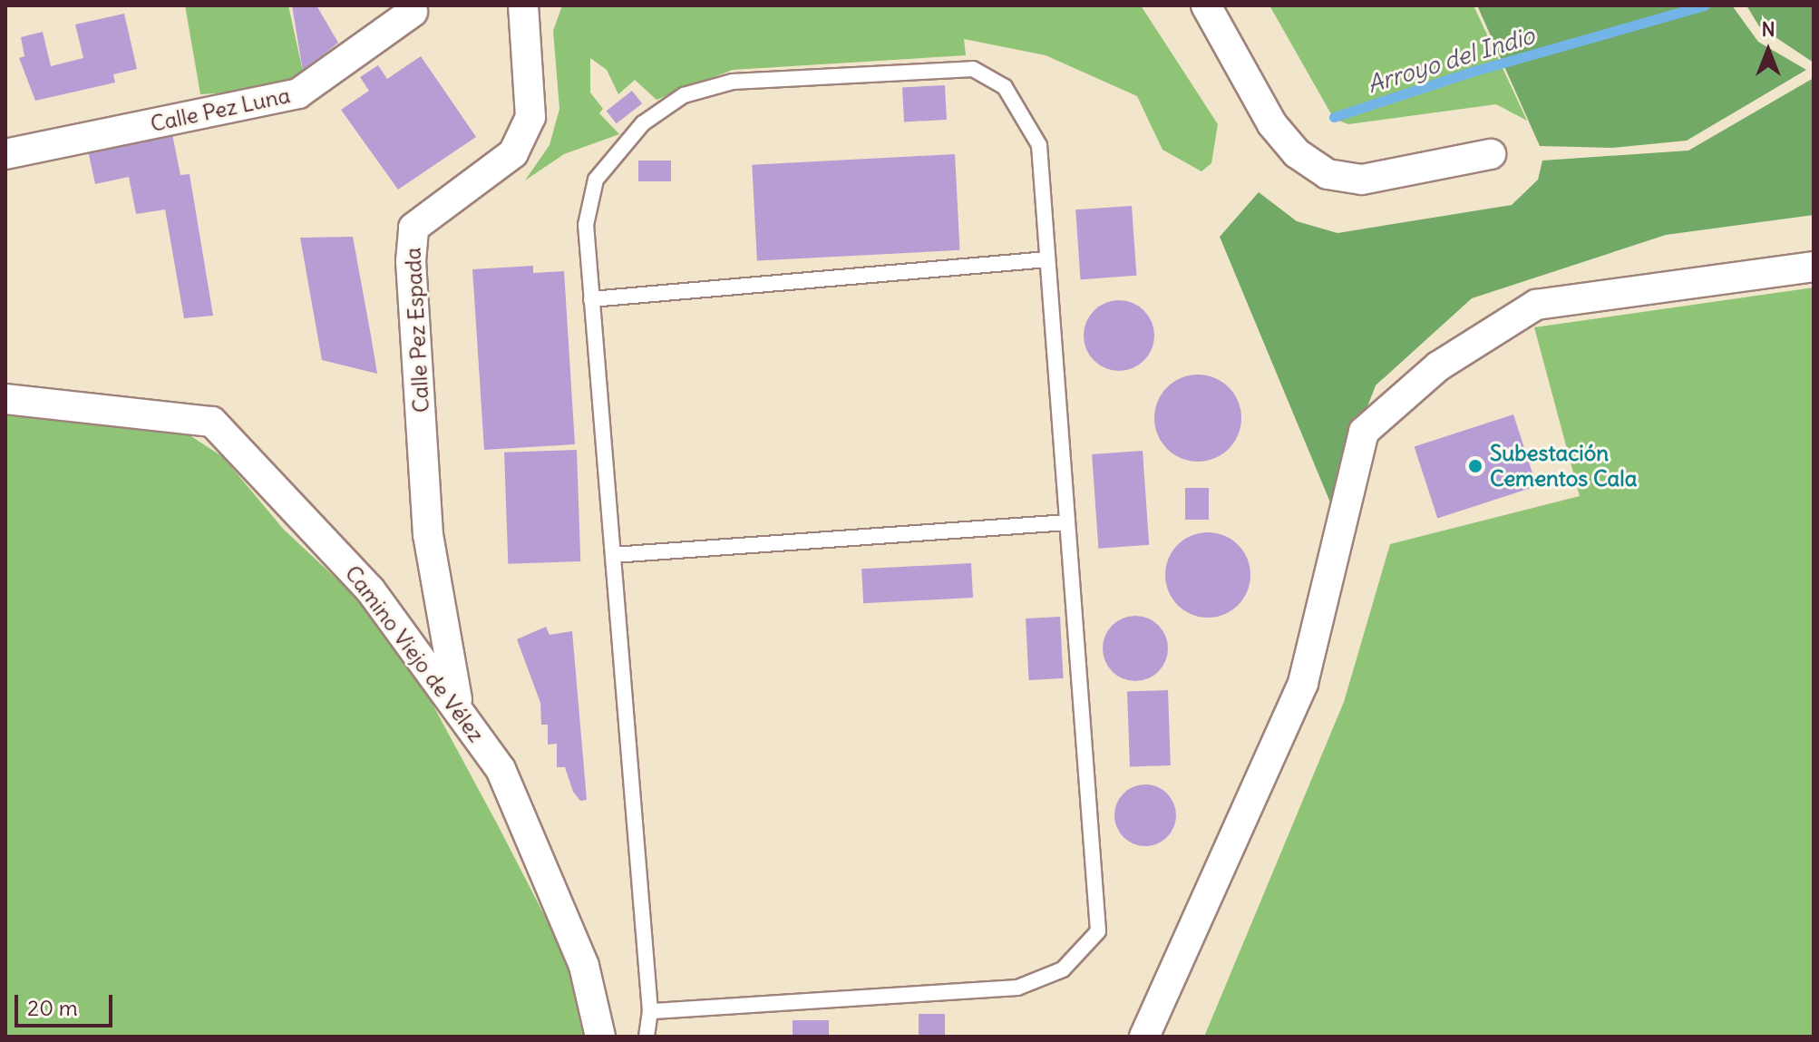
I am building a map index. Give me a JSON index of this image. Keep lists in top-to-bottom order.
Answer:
{
  "streets": {
    "street": ["Calle Pez Luna", "Calle Pez Espada", "Camino Viejo de Vélez"]
  },
  "crossings": [
    ["Calle Pez Espada", "Camino Viejo de Vélez"]
  ],
  "water": ["Arroyo del Indio"],
  "places": ["Subestación Cementos Cala"],
  "scale_bar": "20 m",
  "north": "top"
}
